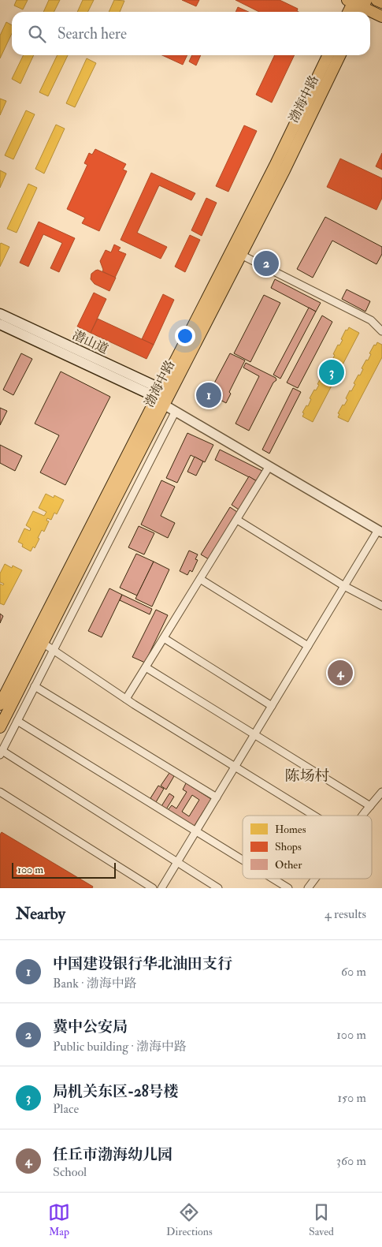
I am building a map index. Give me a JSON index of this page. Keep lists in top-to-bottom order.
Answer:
{
  "streets": {
    "main road": ["渤海中路", "潜山道"]
  },
  "crossings": [
    ["渤海中路", "潜山道"]
  ],
  "districts": ["陈场村"],
  "legend": ["Homes", "Shops", "Other"],
  "scale_bar": "100 m",
  "page": {
    "search": "Search here",
    "pins": [
      "2",
      "3",
      "1",
      "4"
    ],
    "scale": "100 m",
    "heading": ["Nearby", "4 results"],
    "list": [
      {
        "mark": "1",
        "name": "中国建设银行华北油田支行",
        "note": "Bank · 渤海中路",
        "value": "60 m"
      },
      {
        "mark": "2",
        "name": "冀中公安局",
        "note": "Public building · 渤海中路",
        "value": "100 m"
      },
      {
        "mark": "3",
        "name": "局机关东区-28号楼",
        "note": "Place",
        "value": "150 m"
      },
      {
        "mark": "4",
        "name": "任丘市渤海幼儿园",
        "note": "School",
        "value": "360 m"
      }
    ],
    "nav": ["Map", "Directions", "Saved"]
  }
}
